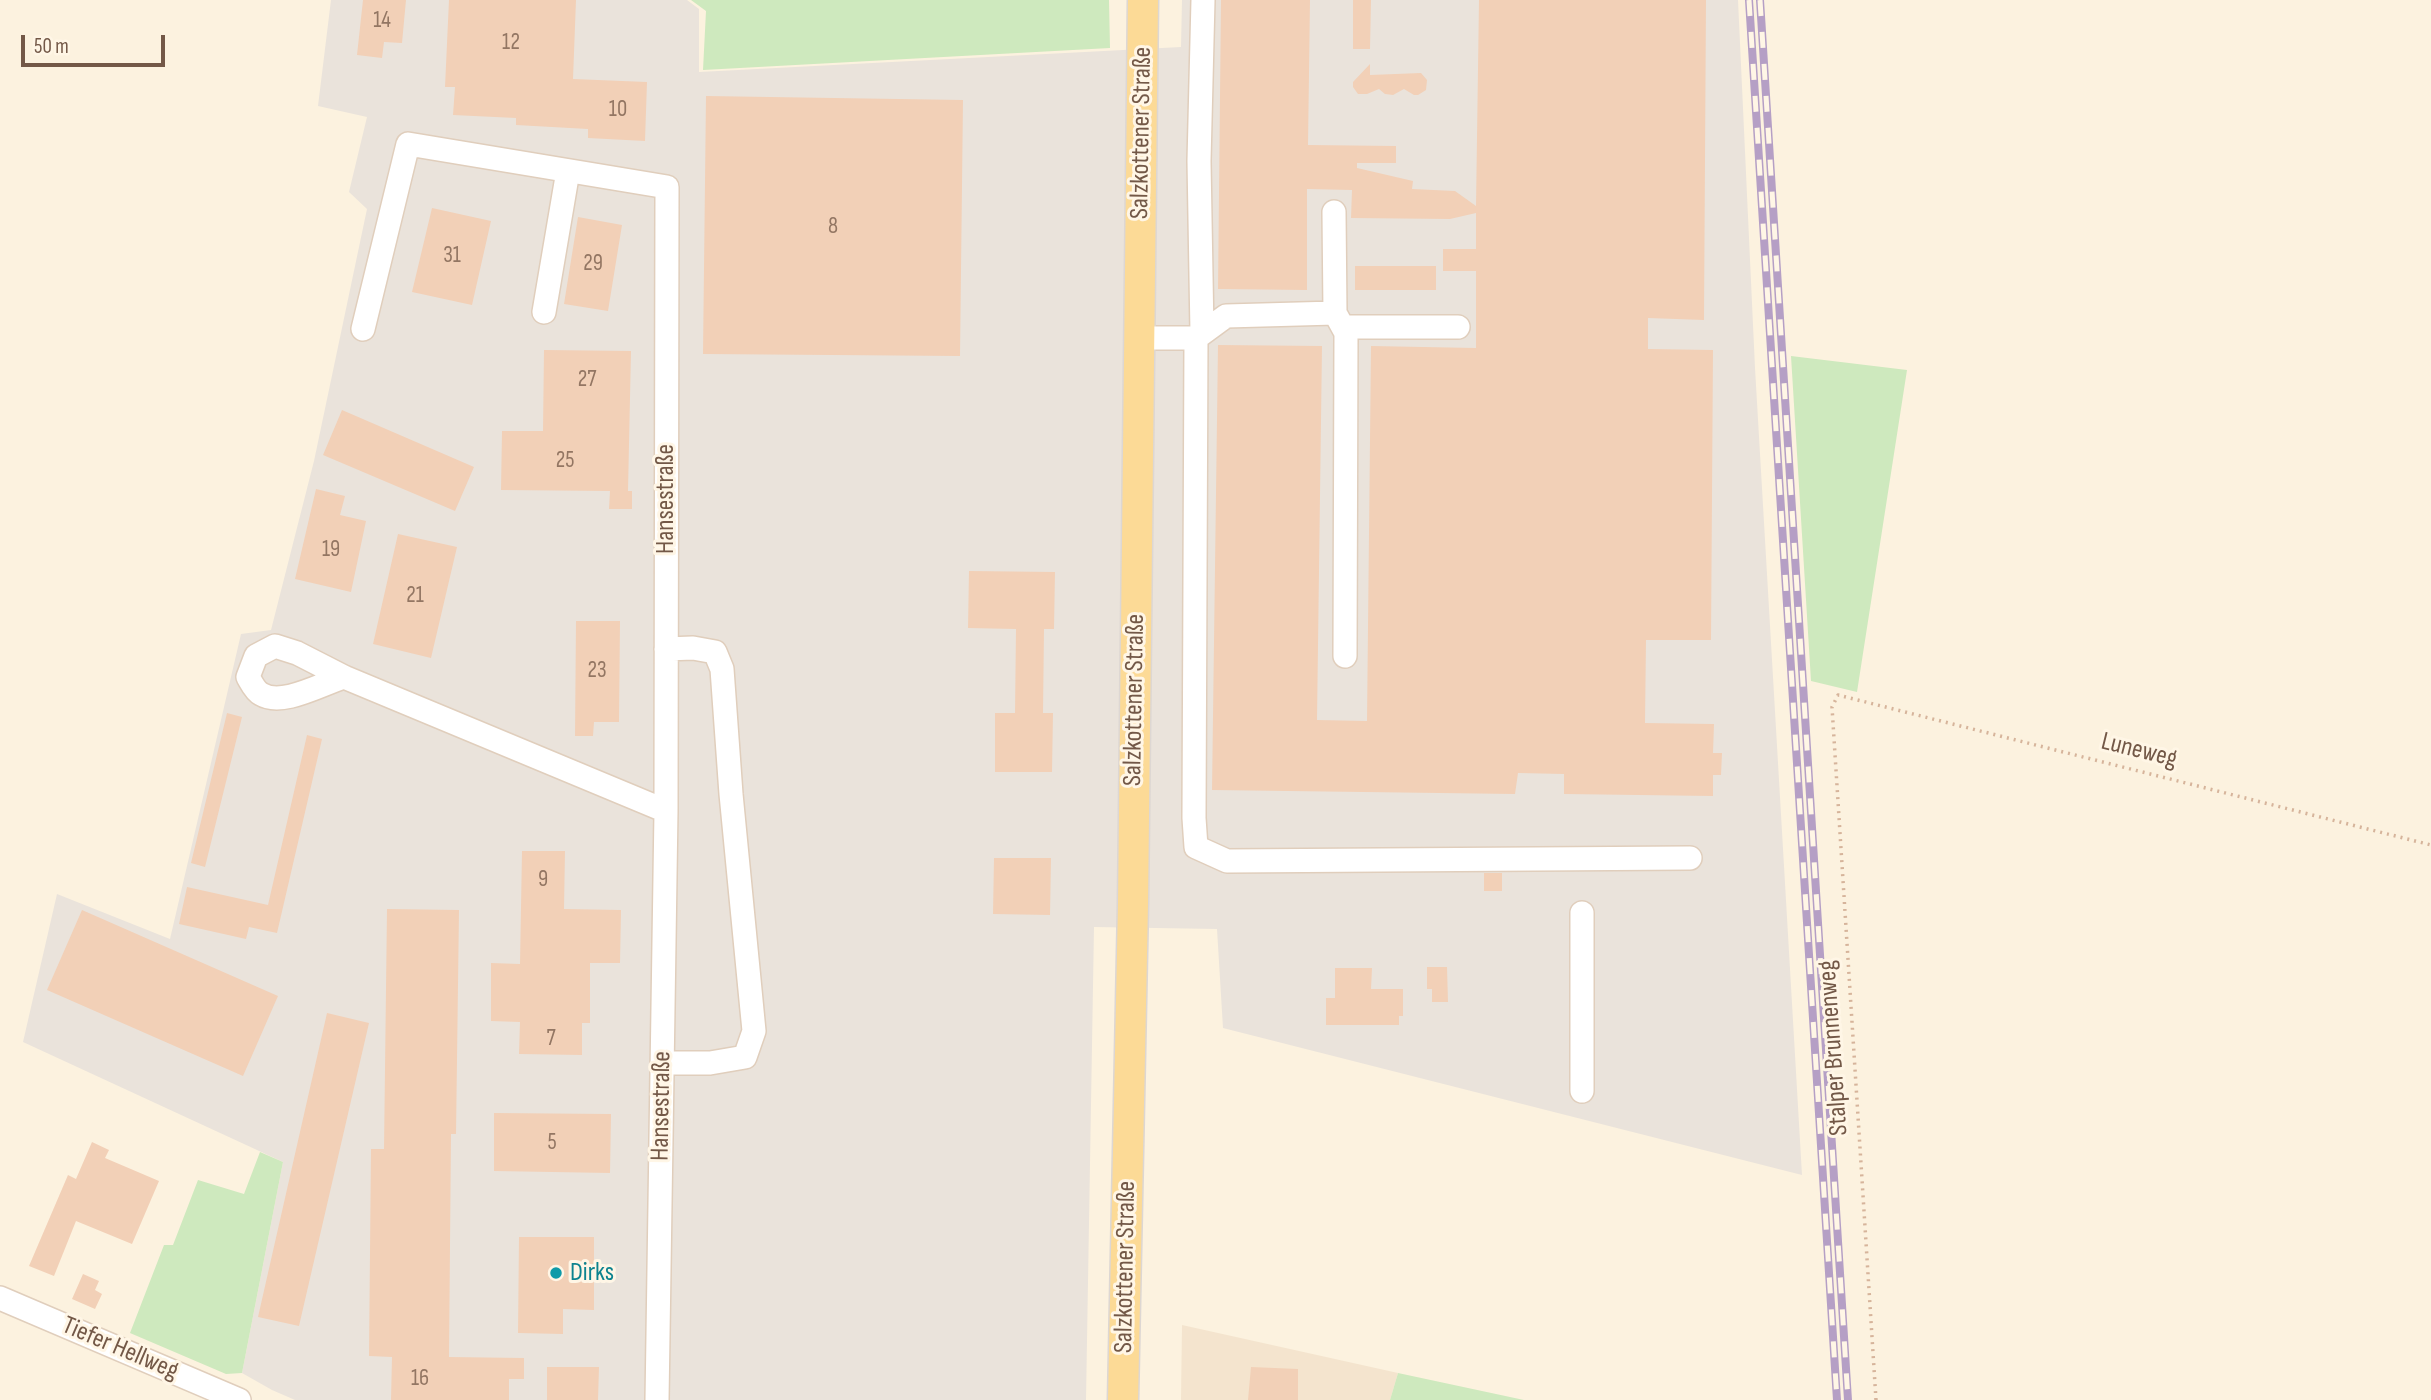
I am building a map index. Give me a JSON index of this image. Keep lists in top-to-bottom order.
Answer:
{
  "streets": {
    "main road": ["Salzkottener Straße"],
    "street": ["Hansestraße", "Tiefer Hellweg"],
    "path": ["Luneweg", "Stalper Brunnenweg"]
  },
  "crossings": [
    ["Luneweg", "Stalper Brunnenweg"]
  ],
  "places": ["Dirks"],
  "house_numbers": [
    "14",
    "12",
    "10",
    "8",
    "31",
    "29",
    "27",
    "25",
    "19",
    "21",
    "23",
    "9",
    "7",
    "5",
    "16"
  ],
  "scale_bar": "50 m"
}
